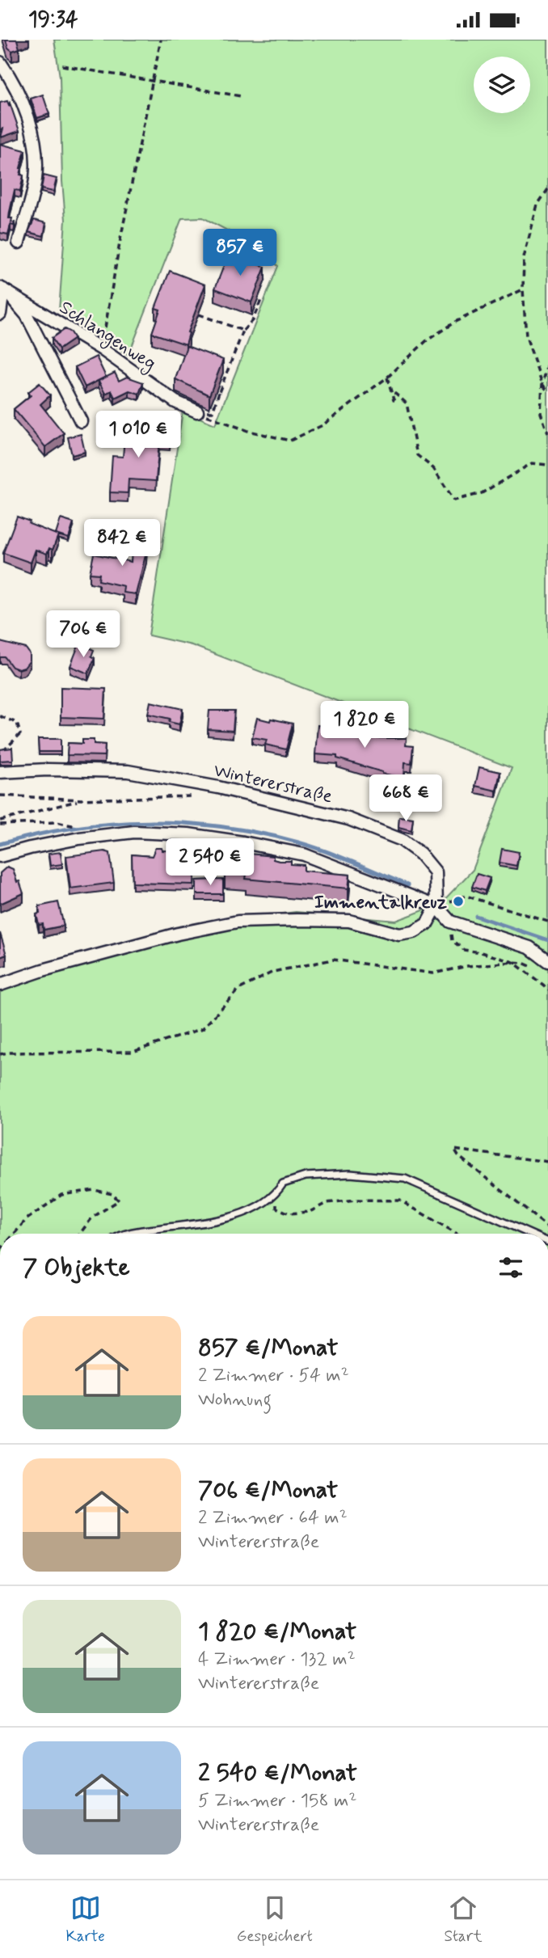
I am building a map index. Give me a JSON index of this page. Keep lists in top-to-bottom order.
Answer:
{
  "streets": {
    "street": ["Schlangenweg", "Wintererstraße"]
  },
  "places": ["Immentalkreuz"],
  "page": {
    "status": "19:34",
    "price": [
      "857 €",
      "1 010 €",
      "842 €",
      "706 €",
      "1 820 €",
      "668 €",
      "2 540 €"
    ],
    "heading": "7 Objekte",
    "list": [
      {
        "name": "857 €/Monat",
        "note": "2 Zimmer · 54 m² · Wohnung"
      },
      {
        "name": "706 €/Monat",
        "note": "2 Zimmer · 64 m² · Wintererstraße"
      },
      {
        "name": "1 820 €/Monat",
        "note": "4 Zimmer · 132 m² · Wintererstraße"
      },
      {
        "name": "2 540 €/Monat",
        "note": "5 Zimmer · 158 m² · Wintererstraße"
      }
    ],
    "tabs": ["Karte", "Gespeichert", "Start"]
  }
}
